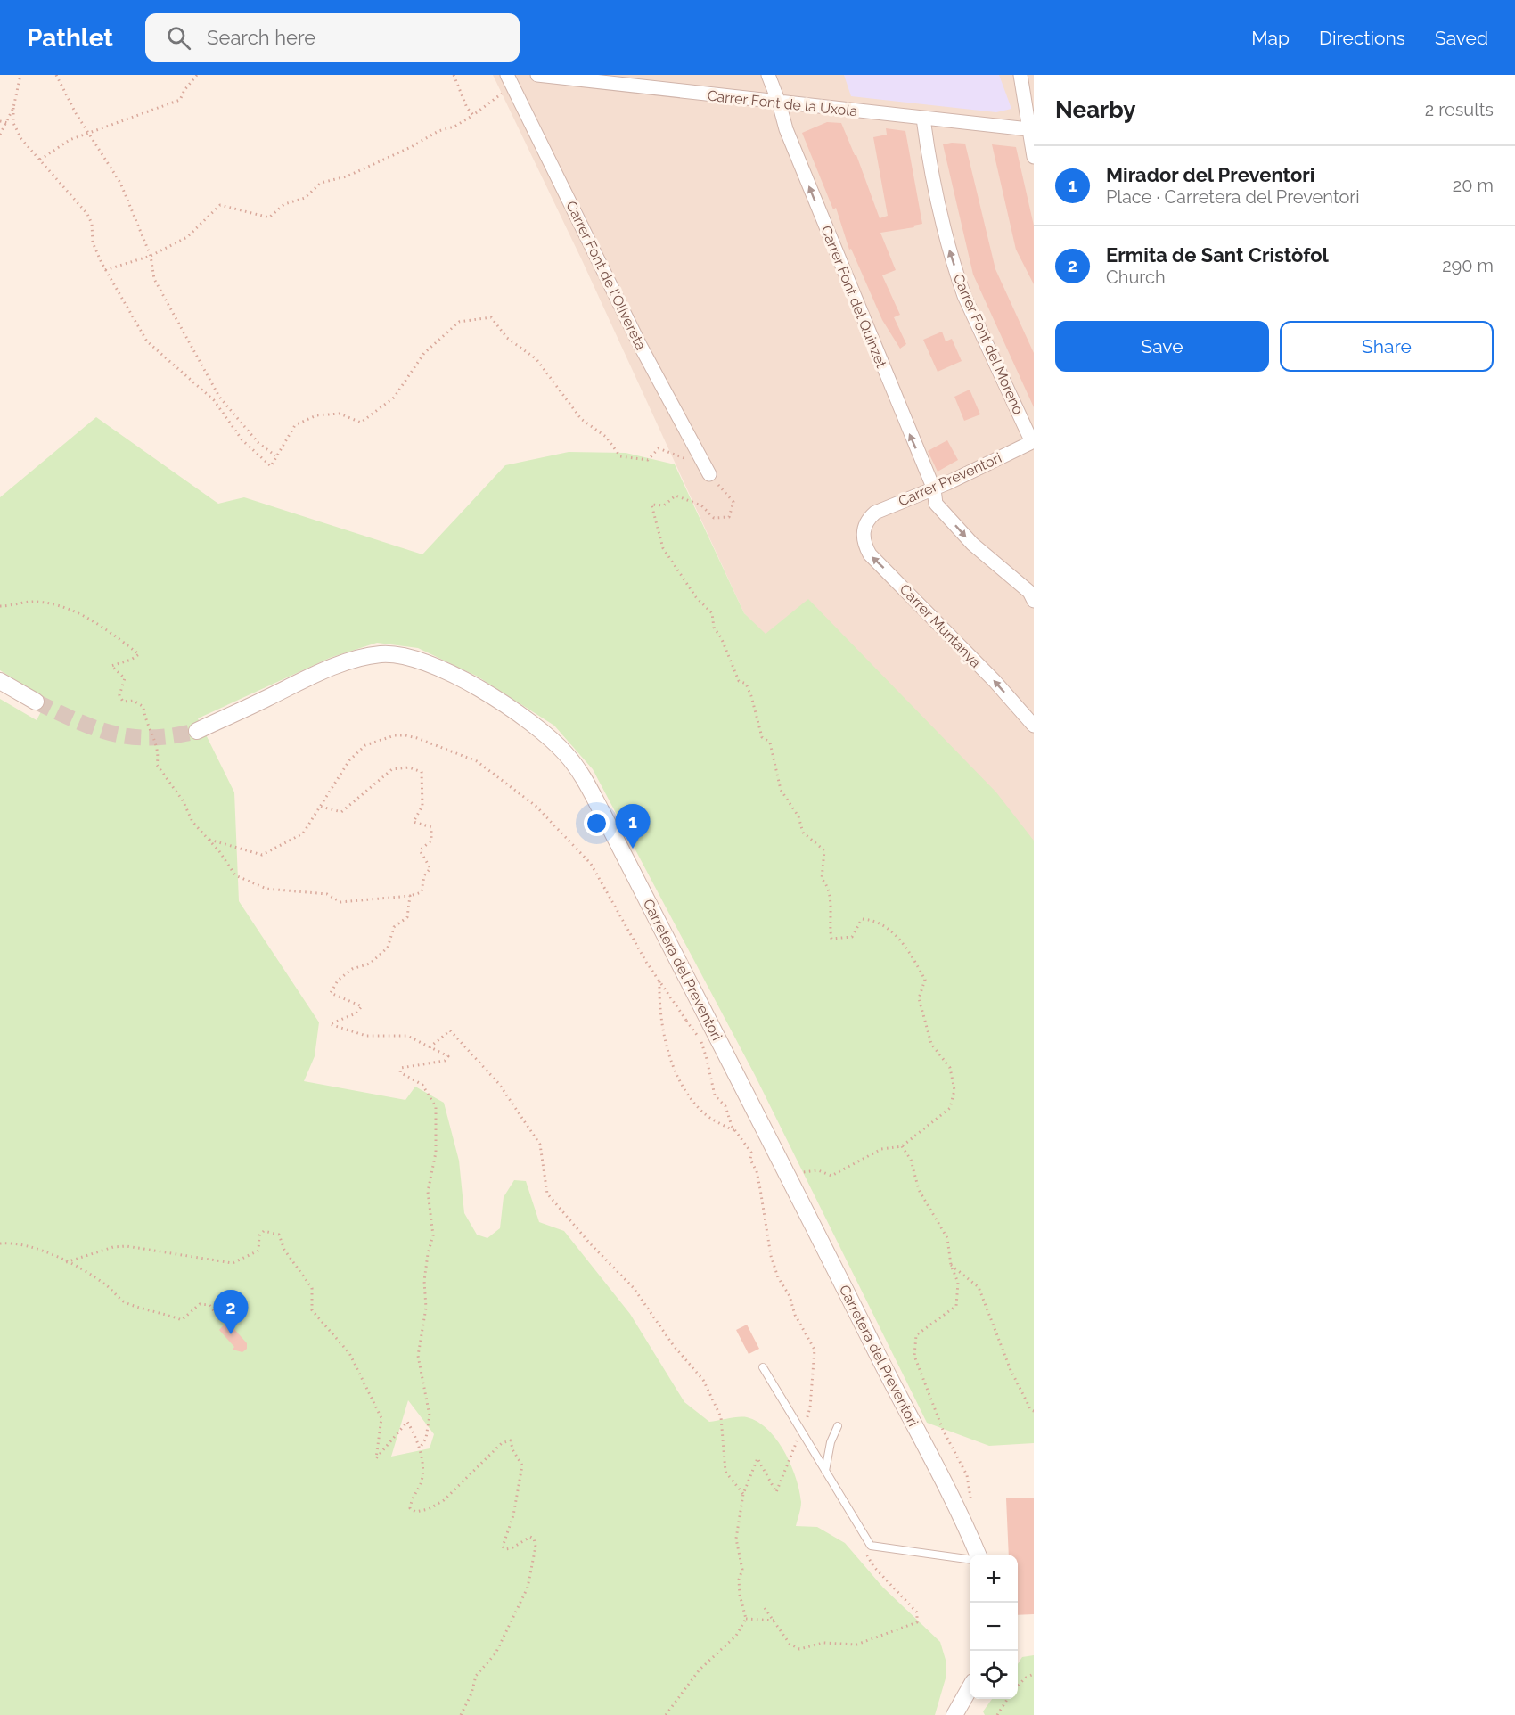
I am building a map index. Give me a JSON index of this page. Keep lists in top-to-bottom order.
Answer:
{
  "streets": {
    "street": [
      "Carrer Font de la Uxola",
      "Carrer Font de l'Olivereta",
      "Carrer Font del Quinzet",
      "Carrer Font del Moreno",
      "Carrer Preventori",
      "Carrer Muntanya",
      "Carretera del Preventori"
    ]
  },
  "crossings": [
    ["Carrer Font de la Uxola", "Carrer Font del Quinzet"],
    ["Carrer Font de la Uxola", "Carrer Font del Moreno"],
    ["Carrer Font del Quinzet", "Carrer Preventori"],
    ["Carrer Font del Moreno", "Carrer Preventori"],
    ["Carrer Preventori", "Carrer Muntanya"]
  ],
  "one_way": ["Carrer Font del Moreno", "Carrer Muntanya"],
  "page": {
    "header": "Pathlet",
    "search": "Search here",
    "nav": ["Map", "Directions", "Saved"],
    "heading": ["Nearby", "2 results"],
    "list": [
      {
        "mark": "1",
        "name": "Mirador del Preventori",
        "note": "Place · Carretera del Preventori",
        "value": "20 m"
      },
      {
        "mark": "2",
        "name": "Ermita de Sant Cristòfol",
        "note": "Church",
        "value": "290 m"
      }
    ],
    "buttons": ["Save", "Share"],
    "pins": ["1", "2"],
    "map_buttons": ["+", "−"]
  }
}
